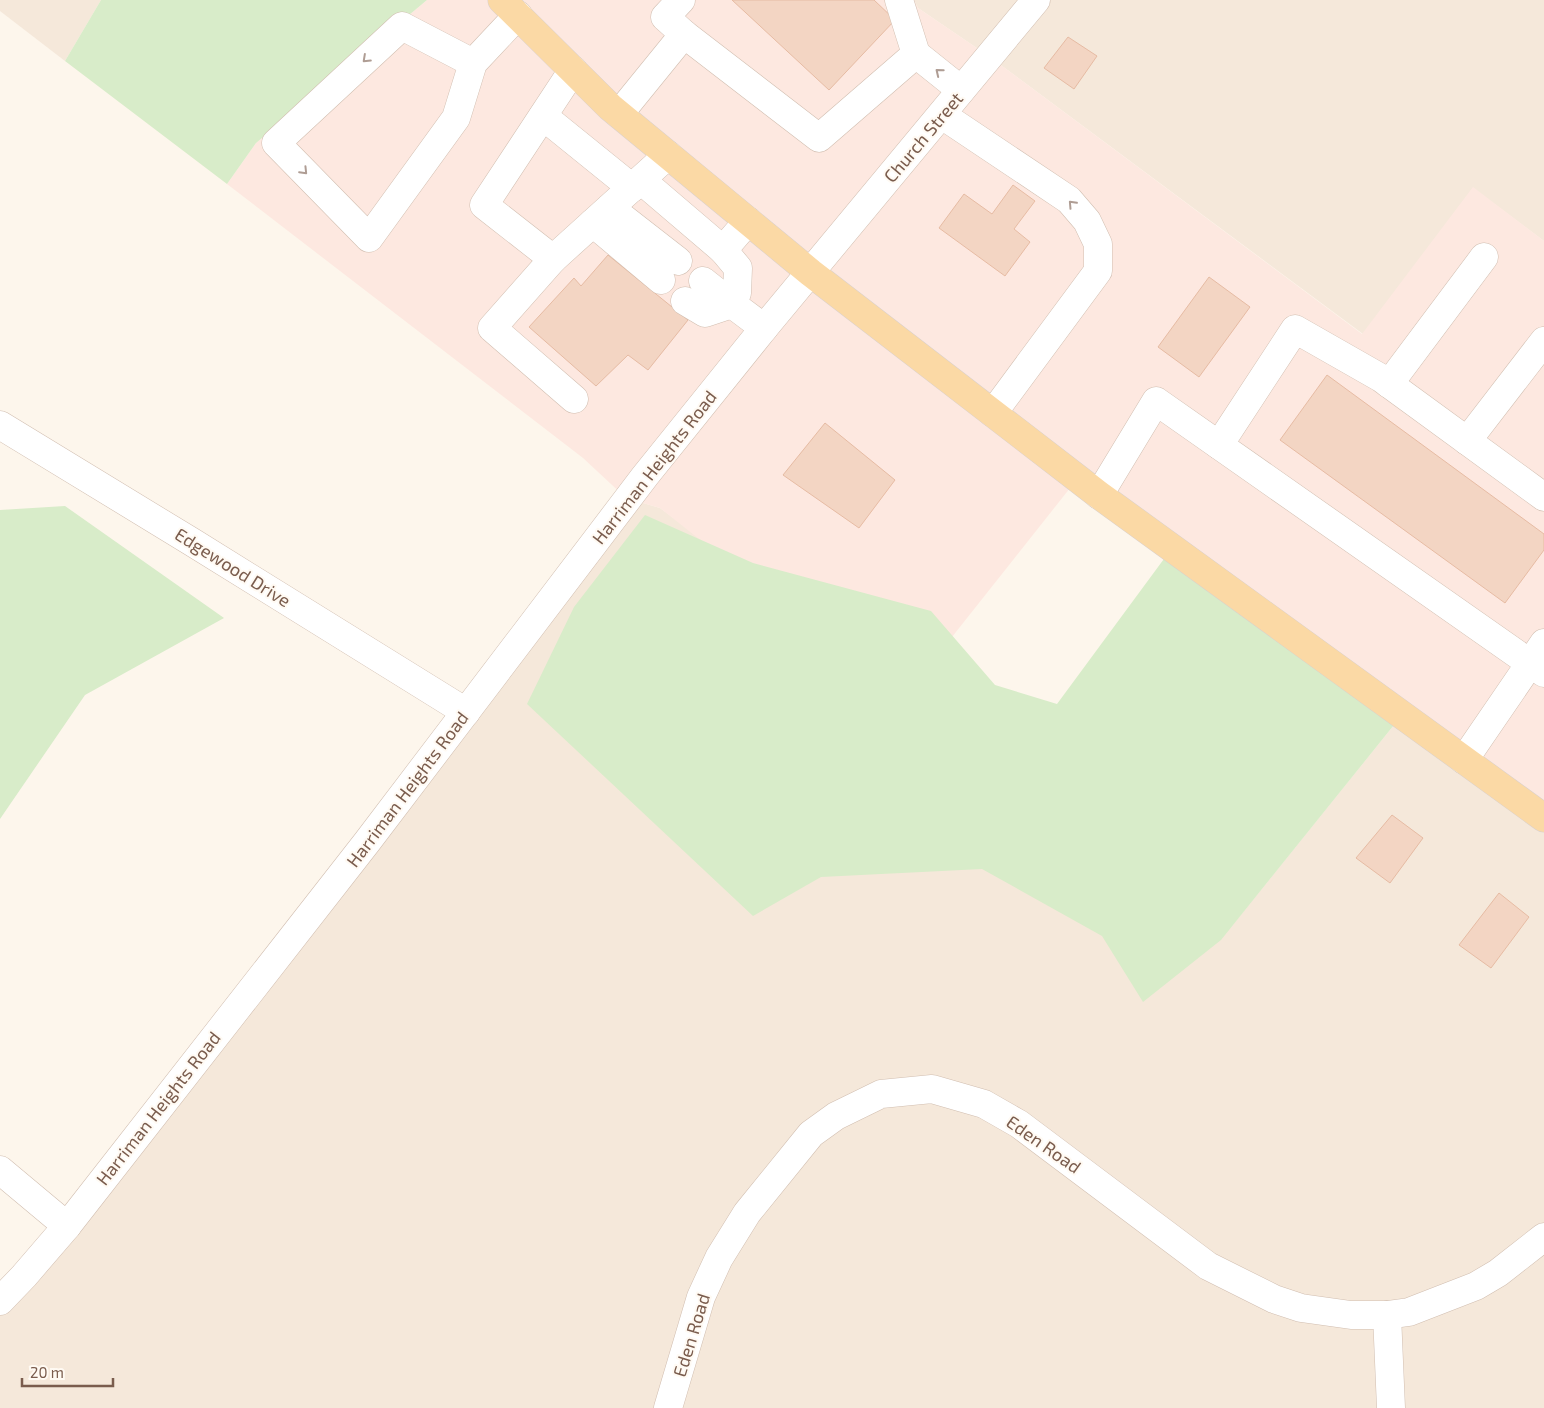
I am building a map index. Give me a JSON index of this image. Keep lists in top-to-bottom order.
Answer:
{
  "streets": {
    "street": [
      "Church Street",
      "Harriman Heights Road",
      "Edgewood Drive",
      "Eden Road"
    ]
  },
  "crossings": [
    ["Church Street", "Harriman Heights Road"],
    ["Harriman Heights Road", "Edgewood Drive"]
  ],
  "scale_bar": "20 m"
}
